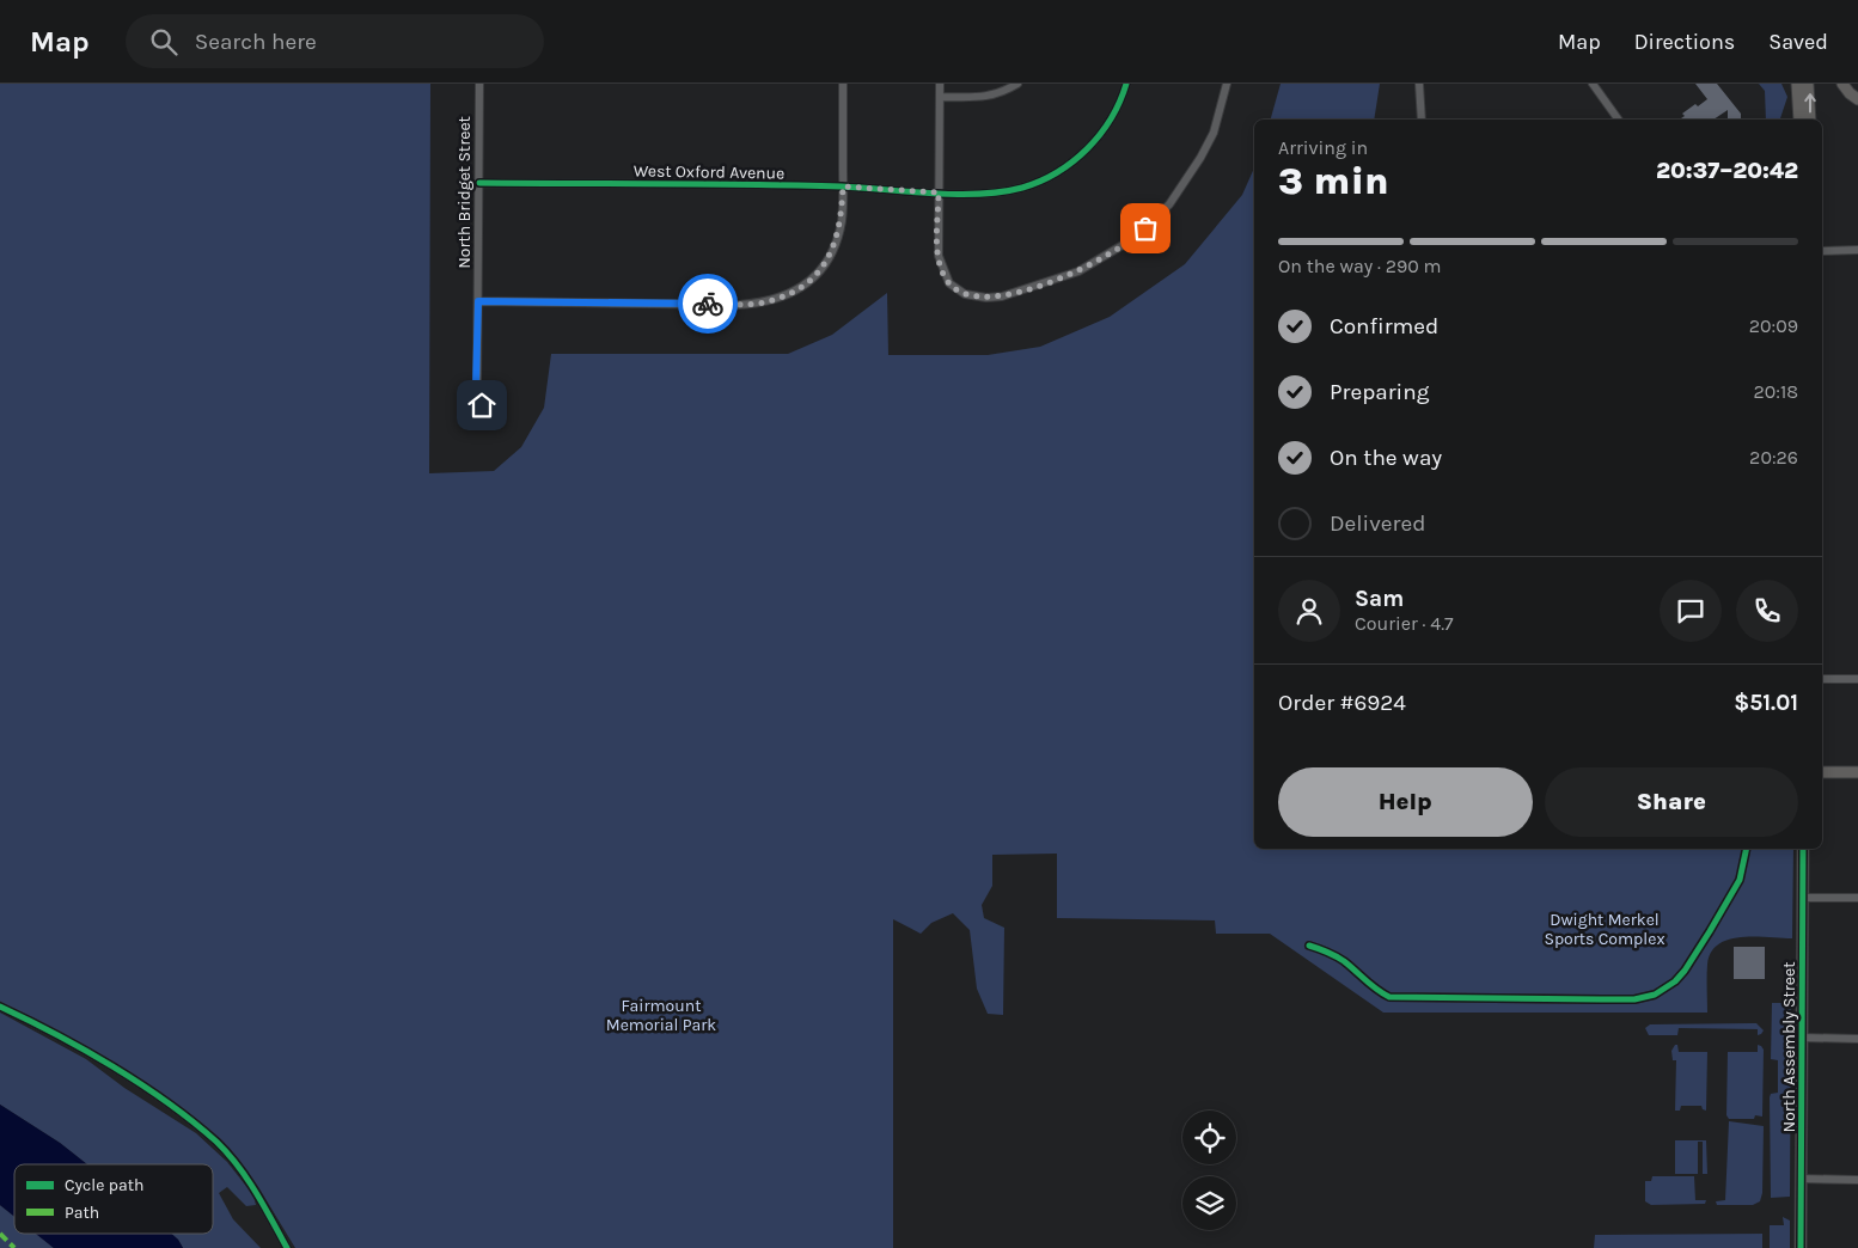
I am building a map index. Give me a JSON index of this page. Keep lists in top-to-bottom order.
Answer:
{
  "streets": {
    "main road": ["North Assembly Street"],
    "street": ["West Oxford Avenue", "North Bridget Street"]
  },
  "crossings": [
    ["West Oxford Avenue", "North Bridget Street"]
  ],
  "parks": ["Dwight Merkel Sports Complex", "Fairmount Memorial Park"],
  "legend": ["Cycle path", "Path"],
  "page": {
    "header": "Map",
    "search": "Search here",
    "nav": ["Map", "Directions", "Saved"],
    "heading": ["3 min", "Arriving in", "20:37–20:42"],
    "panel": [
      "Sam",
      "Courier · 4.7",
      "Order #6924",
      "$51.01"
    ],
    "bar": "On the way · 290 m",
    "list": [
      ["Confirmed", "20:09"],
      ["Preparing", "20:18"],
      ["On the way", "20:26"],
      "Delivered"
    ],
    "buttons": ["Help", "Share"]
  }
}
